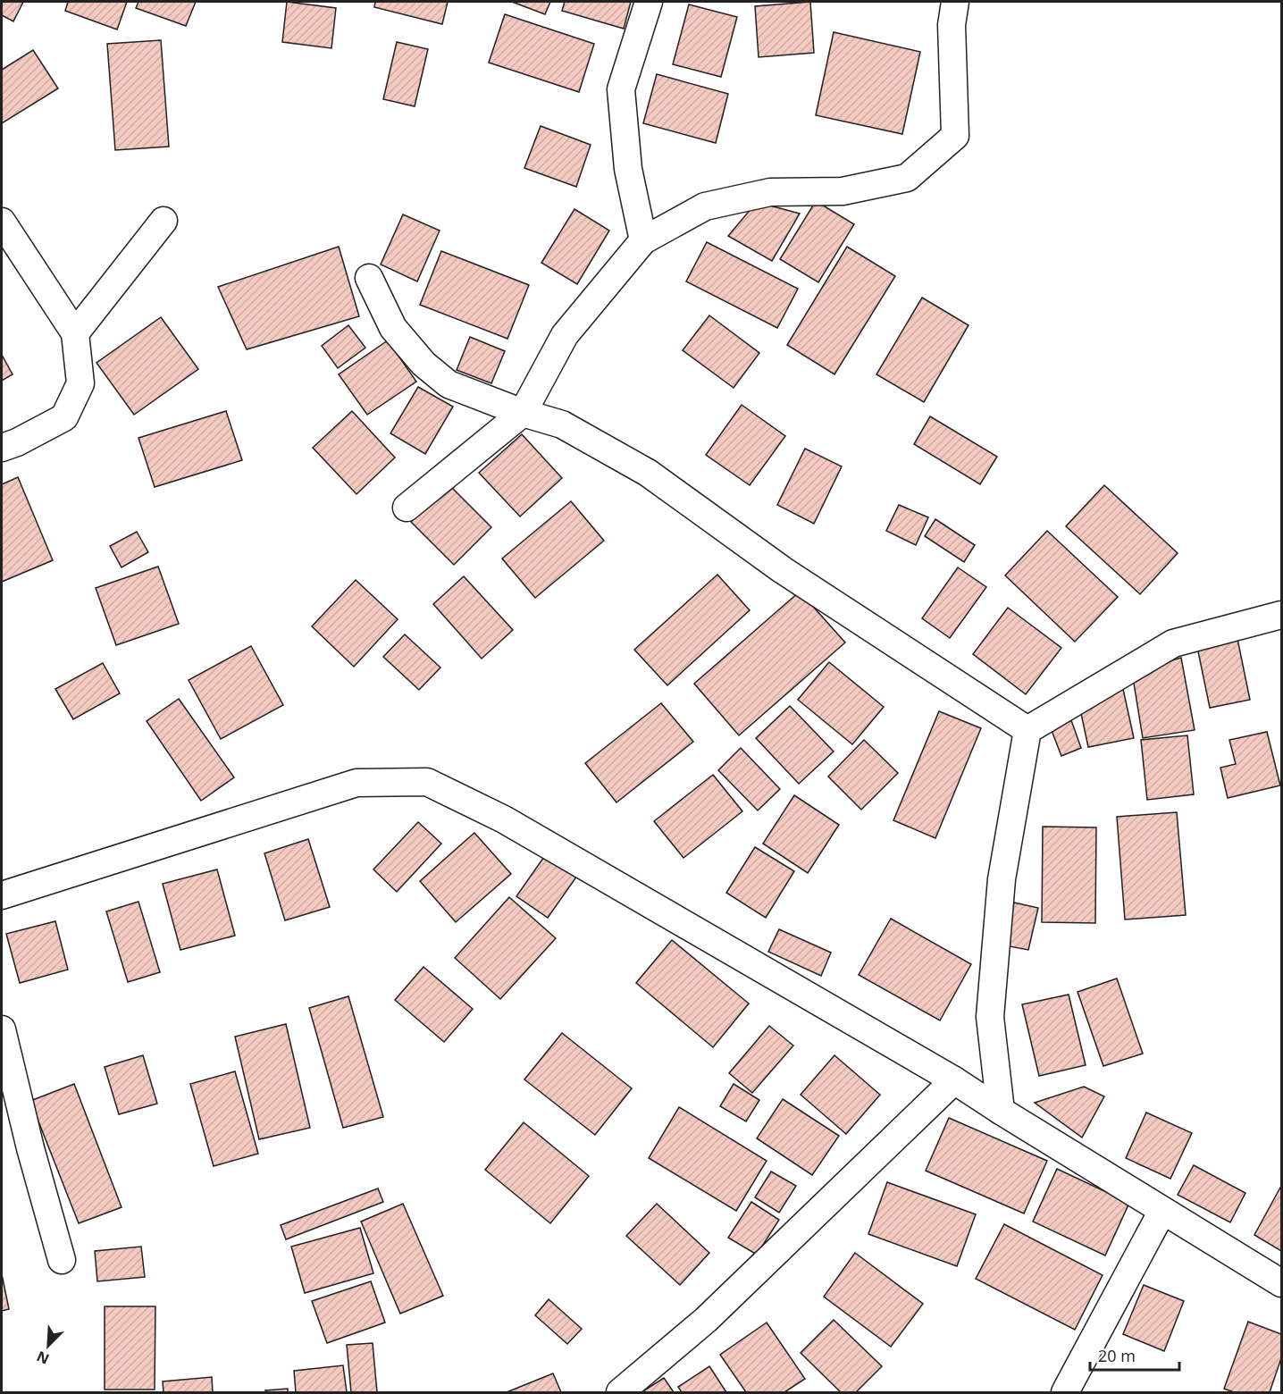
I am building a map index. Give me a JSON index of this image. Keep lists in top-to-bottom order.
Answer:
{
  "scale_bar": "20 m",
  "north": "bottom left"
}
